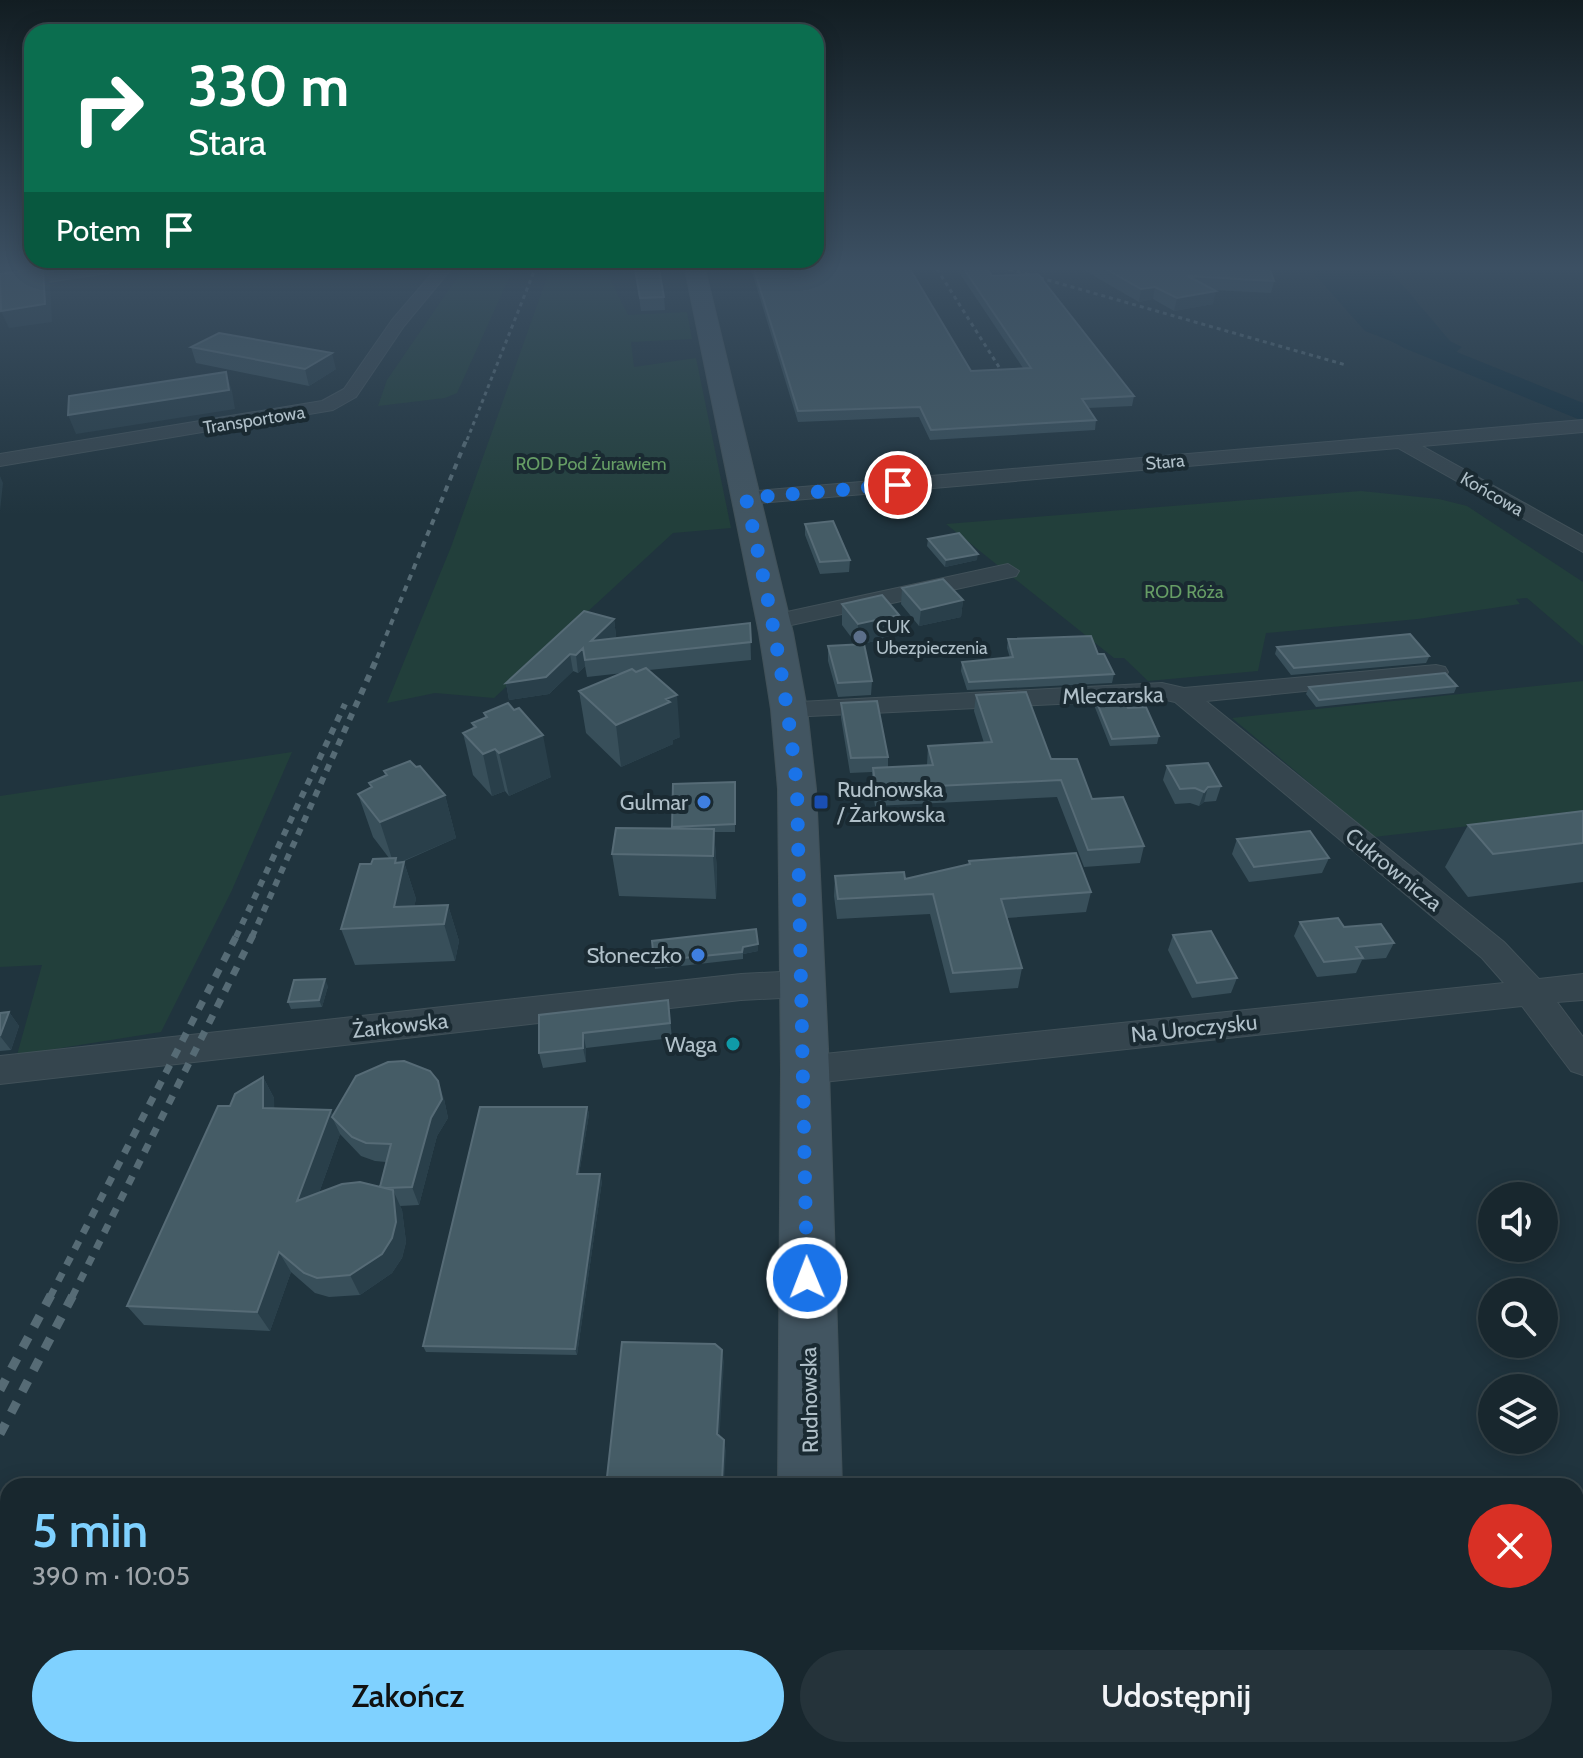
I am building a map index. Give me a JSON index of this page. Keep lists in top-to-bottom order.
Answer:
{
  "streets": {
    "main road": ["Rudnowska"],
    "street": [
      "Transportowa",
      "Stara",
      "Końcowa",
      "Mleczarska",
      "Cukrownicza",
      "Żarkowska",
      "Na Uroczysku"
    ]
  },
  "crossings": [
    ["Stara", "Końcowa"],
    ["Stara", "Rudnowska"],
    ["Mleczarska", "Cukrownicza"],
    ["Mleczarska", "Rudnowska"],
    ["Cukrownicza", "Na Uroczysku"],
    ["Żarkowska", "Rudnowska"],
    ["Na Uroczysku", "Rudnowska"]
  ],
  "parks": ["ROD Pod Żurawiem", "ROD Róża"],
  "places": {
    "other": [
      "CUK Ubezpieczenia",
      "Gulmar",
      "Słoneczko",
      "Waga"
    ],
    "transit": ["Rudnowska / Żarkowska"]
  },
  "page": {
    "turn": ["330 m", "Stara"],
    "then": "Potem",
    "heading": ["5 min", "390 m · 10:05"],
    "buttons": ["Zakończ", "Udostępnij"]
  }
}
